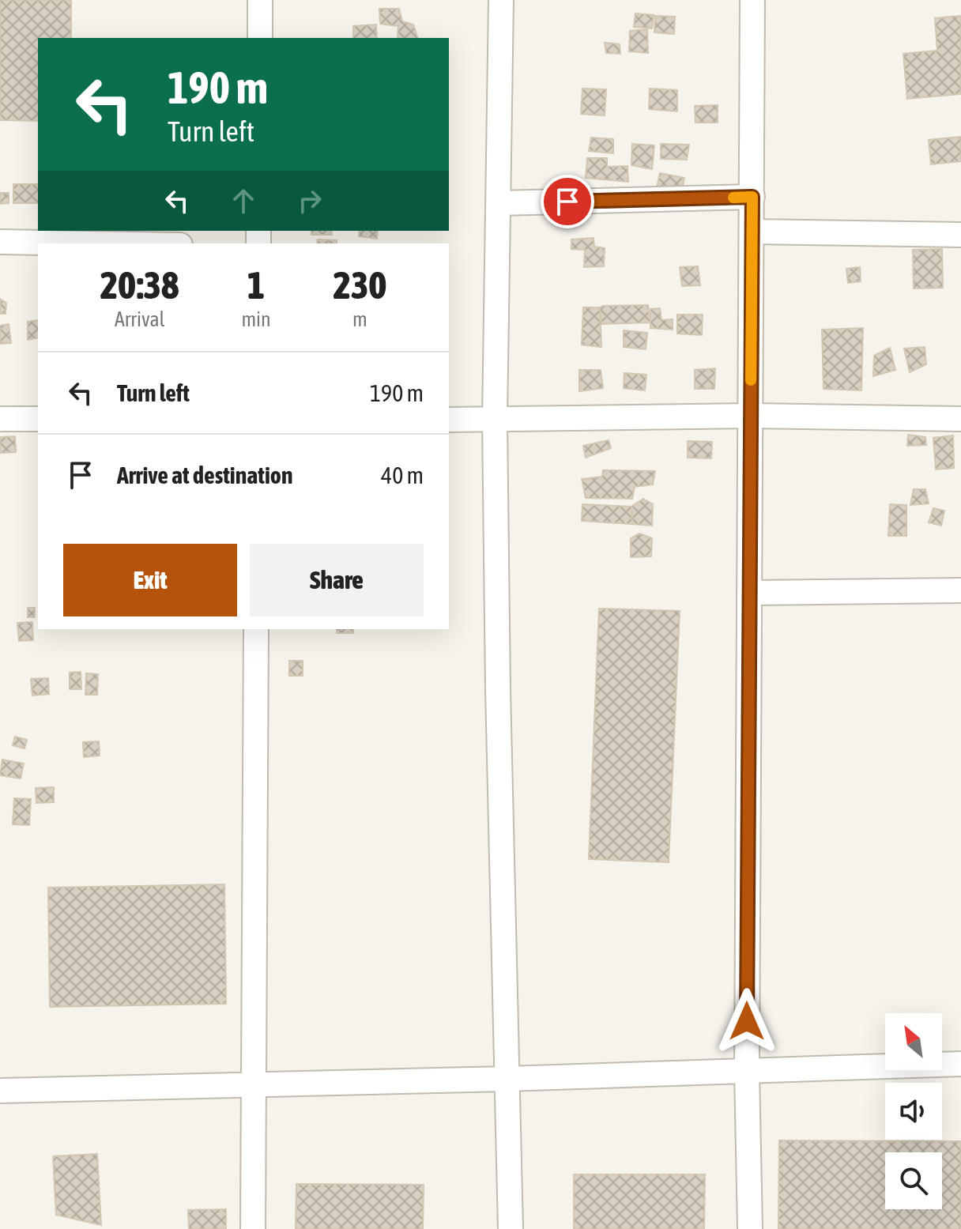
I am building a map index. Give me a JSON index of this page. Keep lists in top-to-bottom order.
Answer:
{
  "north": "top left",
  "page": {
    "turn": ["190 m", "Turn left"],
    "eta": [
      "20:38",
      "Arrival",
      "1",
      "min",
      "230",
      "m"
    ],
    "list": [
      {
        "name": "Turn left",
        "value": "190 m"
      },
      {
        "name": "Arrive at destination",
        "value": "40 m"
      }
    ],
    "buttons": ["Exit", "Share"]
  }
}
